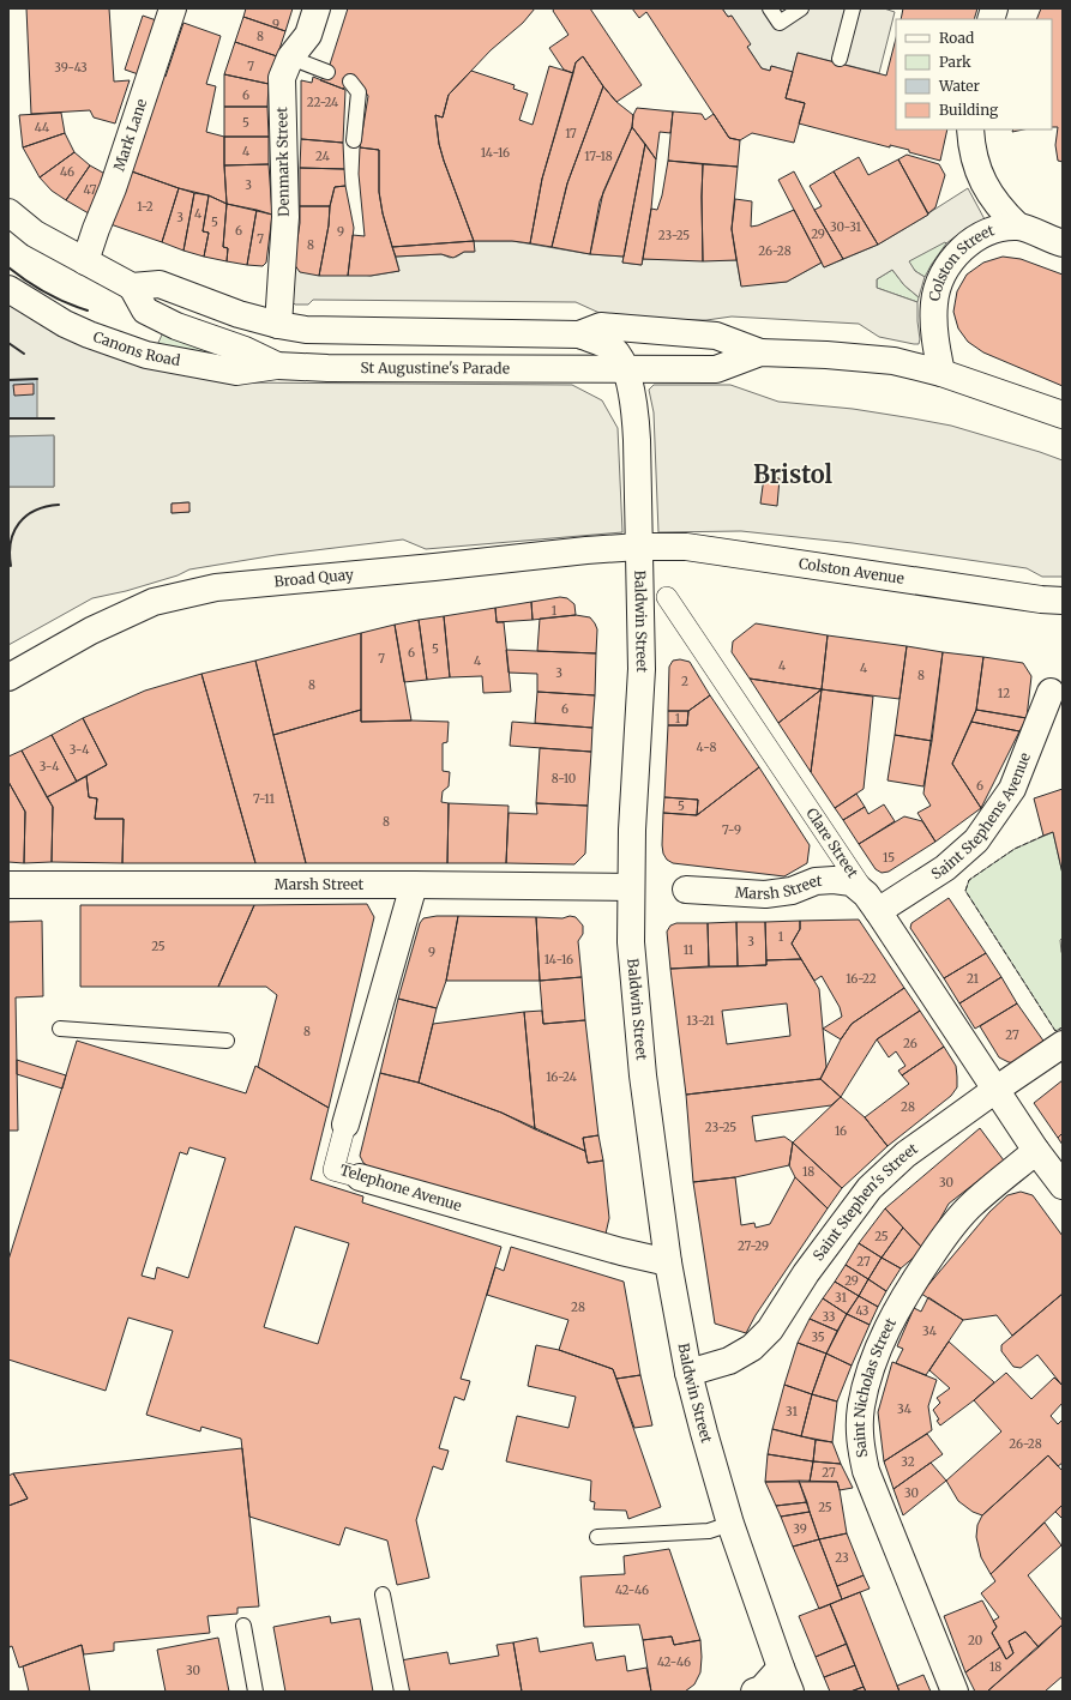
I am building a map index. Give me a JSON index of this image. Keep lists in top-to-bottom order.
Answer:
{
  "streets": {
    "street": [
      "Mark Lane",
      "Denmark Street",
      "Colston Street",
      "Canons Road",
      "St Augustine's Parade",
      "Colston Avenue",
      "Broad Quay",
      "Baldwin Street",
      "Saint Stephens Avenue",
      "Clare Street",
      "Marsh Street",
      "Telephone Avenue",
      "Saint Stephen's Street",
      "Saint Nicholas Street"
    ]
  },
  "crossings": [
    ["Denmark Street", "St Augustine's Parade"],
    ["Colston Street", "St Augustine's Parade"],
    ["Canons Road", "St Augustine's Parade"],
    ["St Augustine's Parade", "Baldwin Street"],
    ["Colston Avenue", "Broad Quay"],
    ["Colston Avenue", "Baldwin Street"],
    ["Broad Quay", "Baldwin Street"],
    ["Baldwin Street", "Marsh Street"],
    ["Baldwin Street", "Telephone Avenue"],
    ["Baldwin Street", "Saint Stephen's Street"],
    ["Saint Stephens Avenue", "Clare Street"],
    ["Saint Stephens Avenue", "Marsh Street"],
    ["Clare Street", "Marsh Street"],
    ["Clare Street", "Saint Stephen's Street"],
    ["Clare Street", "Saint Nicholas Street"],
    ["Marsh Street", "Telephone Avenue"]
  ],
  "districts": ["Bristol"],
  "house_numbers": [
    "9",
    "8",
    "7",
    "39-43",
    "6",
    "22-24",
    "5",
    "44",
    "17",
    "4",
    "14-16",
    "24",
    "17-18",
    "46",
    "3",
    "47",
    "1-2",
    "4",
    "3",
    "5",
    "30-31",
    "6",
    "9",
    "29",
    "23-25",
    "7",
    "8",
    "26-28",
    "1",
    "5",
    "6",
    "7",
    "4",
    "4",
    "4",
    "3",
    "8",
    "2",
    "8",
    "12",
    "6",
    "1",
    "4-8",
    "3-4",
    "3-4",
    "8-10",
    "6",
    "7-11",
    "5",
    "8",
    "7-9",
    "15",
    "1",
    "3",
    "25",
    "11",
    "9",
    "14-16",
    "16-22",
    "21",
    "13-21",
    "8",
    "27",
    "26",
    "16-24",
    "28",
    "23-25",
    "16",
    "18",
    "30",
    "25",
    "27-29",
    "27",
    "29",
    "31",
    "28",
    "43",
    "33",
    "34",
    "35",
    "34",
    "31",
    "26-28",
    "32",
    "27",
    "30",
    "25",
    "39",
    "23",
    "42-46",
    "20",
    "42-46",
    "18",
    "30"
  ],
  "legend": [
    "Road",
    "Park",
    "Water",
    "Building"
  ]
}
